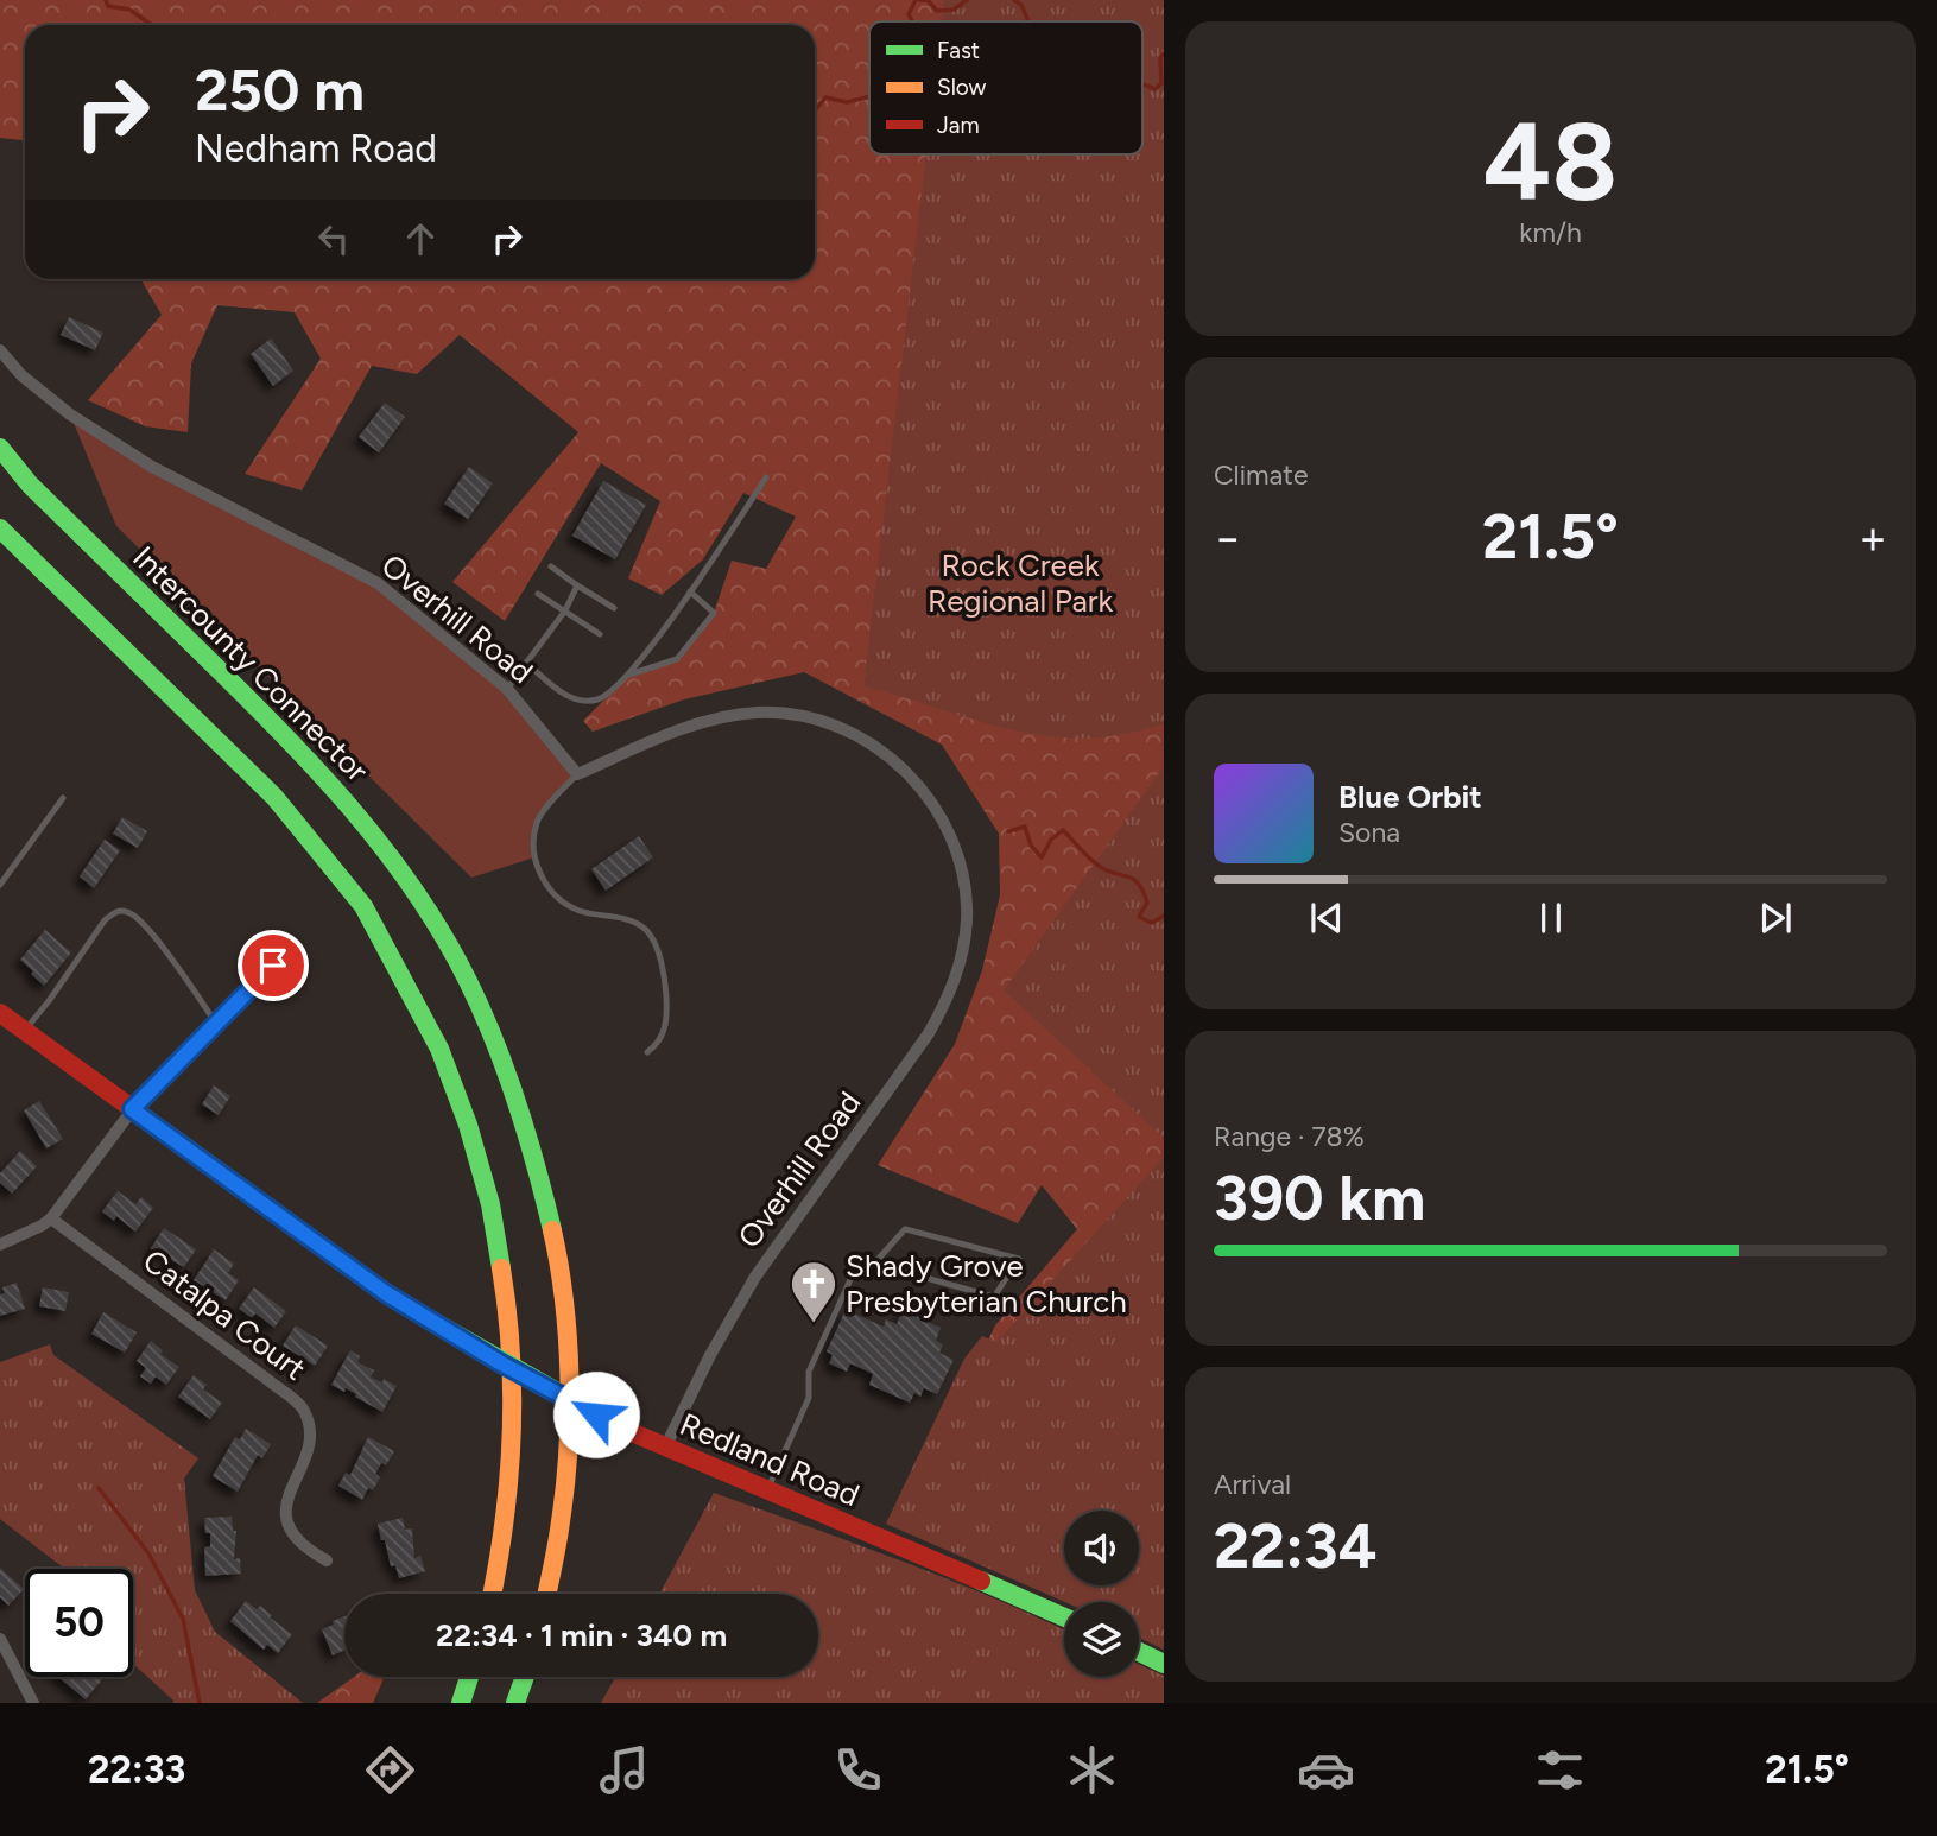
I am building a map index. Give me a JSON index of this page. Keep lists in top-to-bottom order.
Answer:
{
  "streets": {
    "main road": ["Intercounty Connector", "Redland Road"],
    "street": ["Overhill Road", "Catalpa Court"]
  },
  "crossings": [
    ["Overhill Road", "Redland Road"]
  ],
  "parks": ["Rock Creek Regional Park"],
  "places": {
    "church": ["Shady Grove Presbyterian Church"]
  },
  "legend": ["Fast", "Slow", "Jam"],
  "page": {
    "tile": [
      ["48", "km/h"],
      "Climate",
      ["Range · 78%", "390 km"],
      ["Arrival", "22:34"]
    ],
    "turn": ["250 m", "Nedham Road"],
    "heat": ["−", "21.5°", "+"],
    "song": ["Blue Orbit", "Sona"],
    "limit": "50",
    "trip": "22:34 · 1 min · 340 m",
    "tabs": ["22:33", "21.5°"]
  }
}
